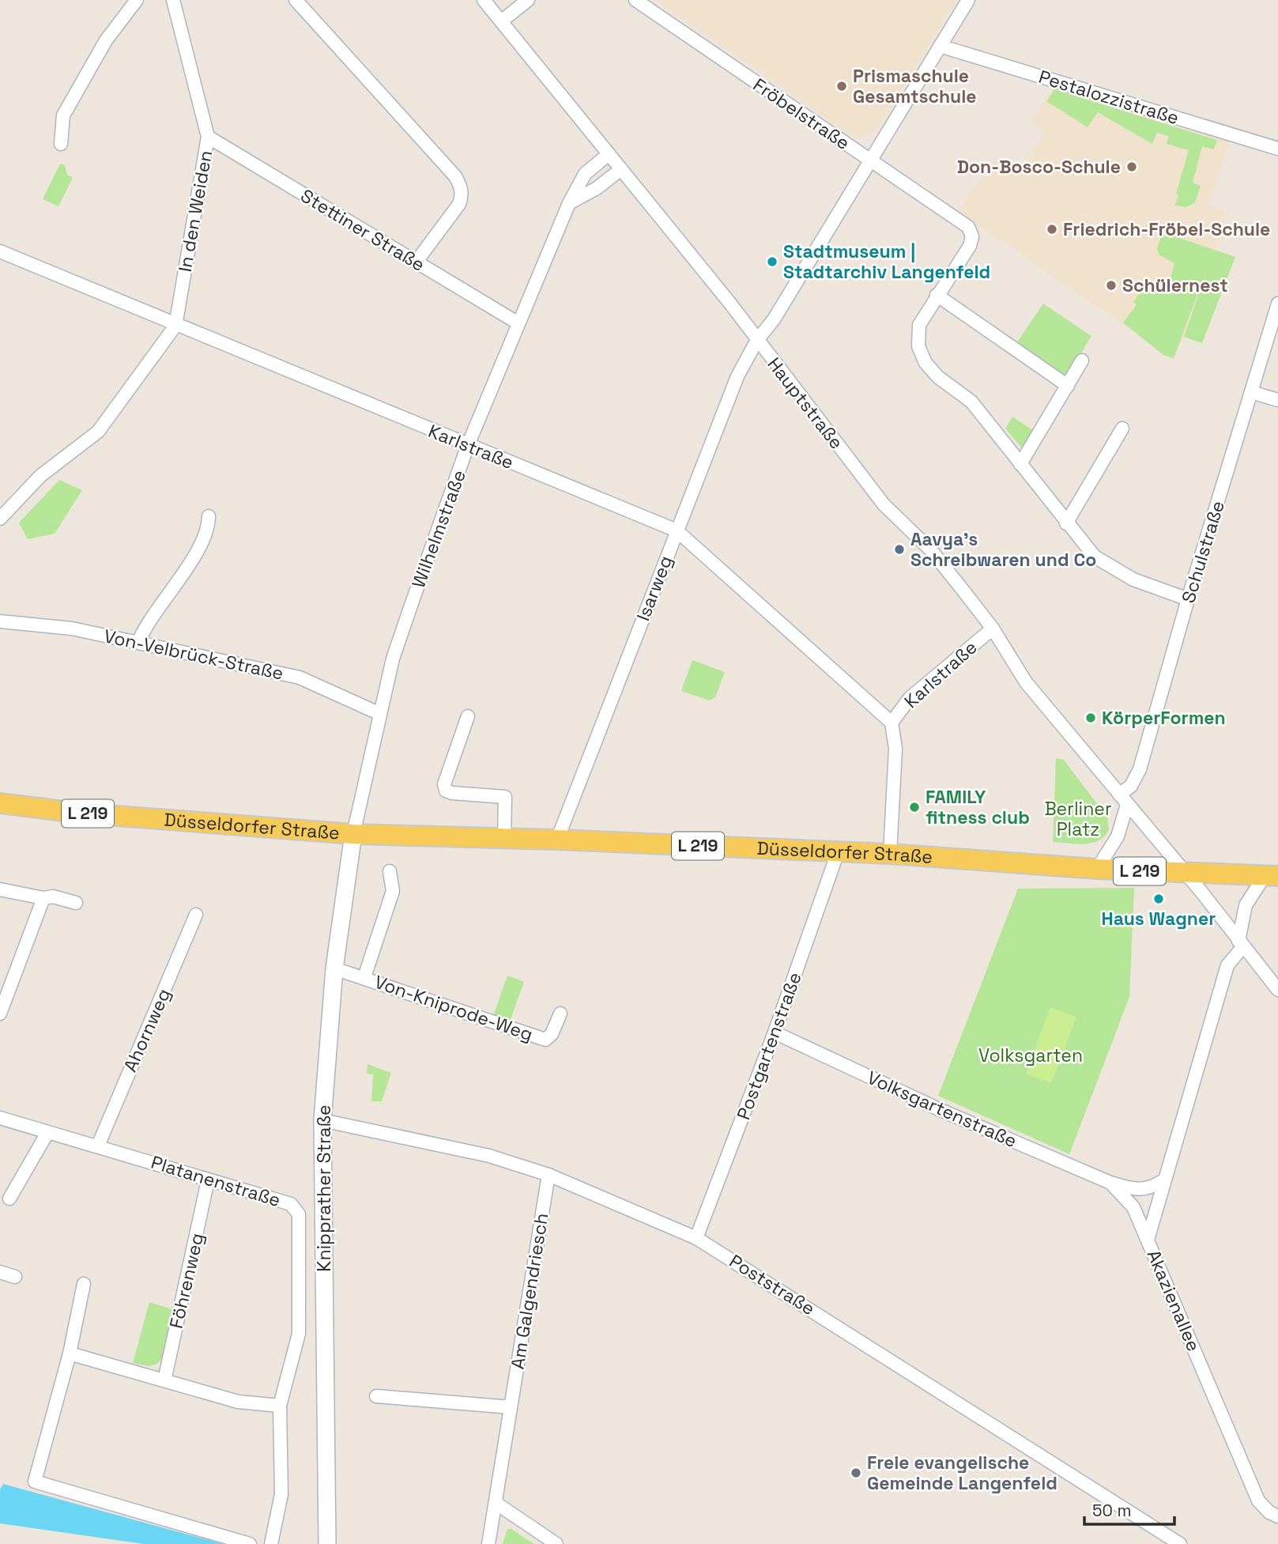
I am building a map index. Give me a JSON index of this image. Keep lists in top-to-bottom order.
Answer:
{
  "streets": {
    "main road": ["L 219", "Düsseldorfer Straße", "Knipprather Straße"],
    "street": [
      "Pestalozzistraße",
      "Fröbelstraße",
      "In den Weiden",
      "Stettiner Straße",
      "Hauptstraße",
      "Karlstraße",
      "Wilhelmstraße",
      "Schulstraße",
      "Isarweg",
      "Von-Velbrück-Straße",
      "Von-Kniprode-Weg",
      "Ahornweg",
      "Postgartenstraße",
      "Volksgartenstraße",
      "Platanenstraße",
      "Föhrenweg",
      "Poststraße",
      "Am Galgendriesch",
      "Akazienallee"
    ]
  },
  "crossings": [
    ["Pestalozzistraße", "Isarweg"],
    ["Fröbelstraße", "Isarweg"],
    ["In den Weiden", "Stettiner Straße"],
    ["In den Weiden", "Karlstraße"],
    ["Stettiner Straße", "Wilhelmstraße"],
    ["Hauptstraße", "Karlstraße"],
    ["Hauptstraße", "Wilhelmstraße"],
    ["Hauptstraße", "Schulstraße"],
    ["Hauptstraße", "Isarweg"],
    ["Hauptstraße", "L 219"],
    ["Hauptstraße", "Düsseldorfer Straße"],
    ["Hauptstraße", "Akazienallee"],
    ["Karlstraße", "Wilhelmstraße"],
    ["Karlstraße", "Isarweg"],
    ["Karlstraße", "Düsseldorfer Straße"],
    ["Wilhelmstraße", "Von-Velbrück-Straße"],
    ["Wilhelmstraße", "Düsseldorfer Straße"],
    ["Wilhelmstraße", "Knipprather Straße"],
    ["Isarweg", "Düsseldorfer Straße"],
    ["L 219", "Düsseldorfer Straße"],
    ["Düsseldorfer Straße", "Postgartenstraße"],
    ["Düsseldorfer Straße", "Knipprather Straße"],
    ["Von-Kniprode-Weg", "Knipprather Straße"],
    ["Ahornweg", "Platanenstraße"],
    ["Postgartenstraße", "Volksgartenstraße"],
    ["Postgartenstraße", "Poststraße"],
    ["Volksgartenstraße", "Akazienallee"],
    ["Platanenstraße", "Föhrenweg"],
    ["Knipprather Straße", "Poststraße"],
    ["Poststraße", "Am Galgendriesch"]
  ],
  "parks": ["Berliner Platz", "Volksgarten"],
  "places": [
    "Prismaschule Gesamtschule",
    "Don-Bosco-Schule",
    "Friedrich-Fröbel-Schule",
    "Stadtmuseum | Stadtarchiv Langenfeld",
    "Schülernest",
    "Aavya's Schreibwaren und Co",
    "KörperFormen",
    "FAMILY fitness club",
    "Haus Wagner",
    "Freie evangelische Gemeinde Langenfeld"
  ],
  "scale_bar": "50 m"
}
